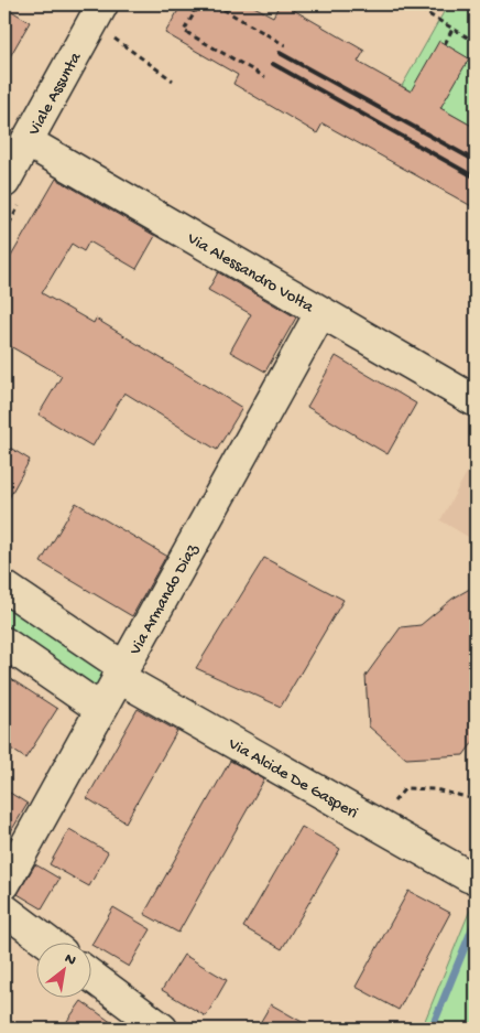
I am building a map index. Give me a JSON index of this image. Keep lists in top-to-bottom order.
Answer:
{
  "streets": {
    "street": [
      "Viale Assunta",
      "Via Alessandro Volta",
      "Via Armando Diaz",
      "Via Alcide De Gasperi"
    ]
  },
  "crossings": [
    ["Viale Assunta", "Via Alessandro Volta"],
    ["Via Alessandro Volta", "Via Armando Diaz"],
    ["Via Armando Diaz", "Via Alcide De Gasperi"]
  ],
  "north": "top right"
}
